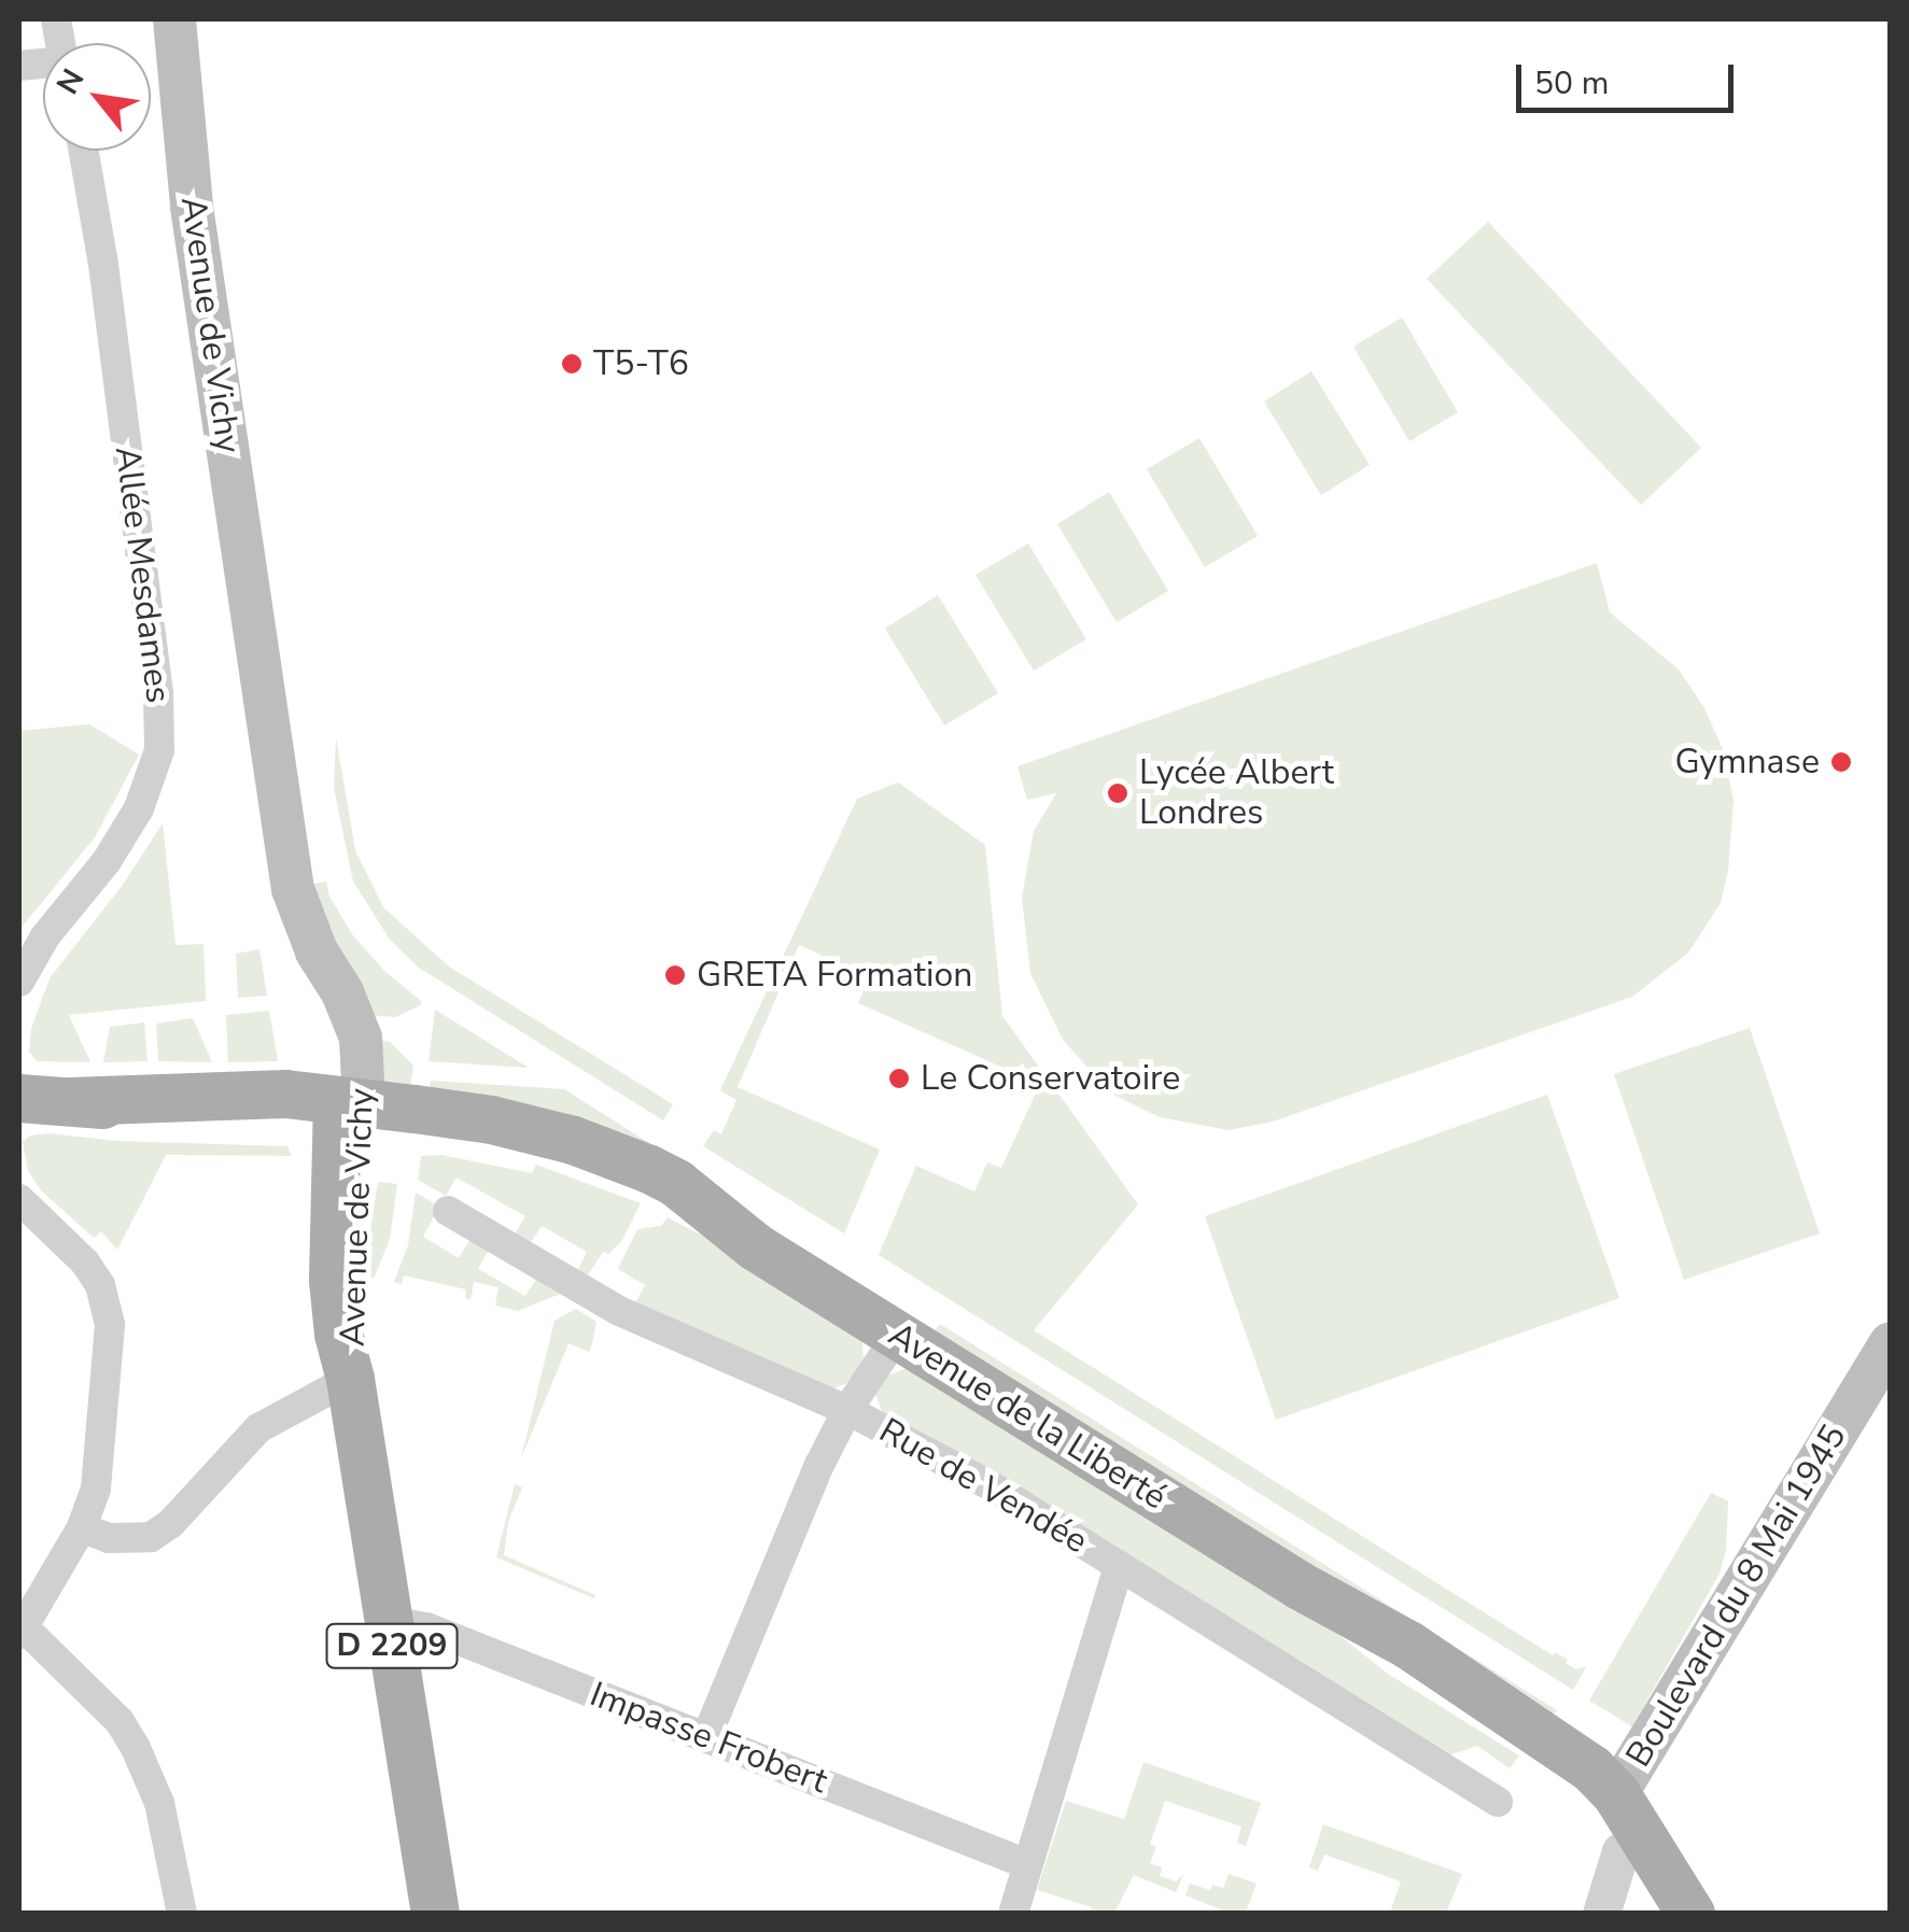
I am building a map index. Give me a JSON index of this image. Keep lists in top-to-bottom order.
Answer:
{
  "streets": {
    "main road": [
      "Avenue de Vichy",
      "Avenue de la Liberté",
      "Boulevard du 8 Mai 1945",
      "D 2209"
    ],
    "street": ["Allée Mesdames", "Rue de Vendée", "Impasse Frobert"]
  },
  "crossings": [
    ["Avenue de Vichy", "Avenue de la Liberté"],
    ["Avenue de Vichy", "D 2209"],
    ["Avenue de la Liberté", "Boulevard du 8 Mai 1945"],
    ["D 2209", "Impasse Frobert"]
  ],
  "places": [
    "T5-T6",
    "Gymnase",
    "Lycée Albert Londres",
    "GRETA Formation",
    "Le Conservatoire"
  ],
  "scale_bar": "50 m",
  "north": "top left"
}
